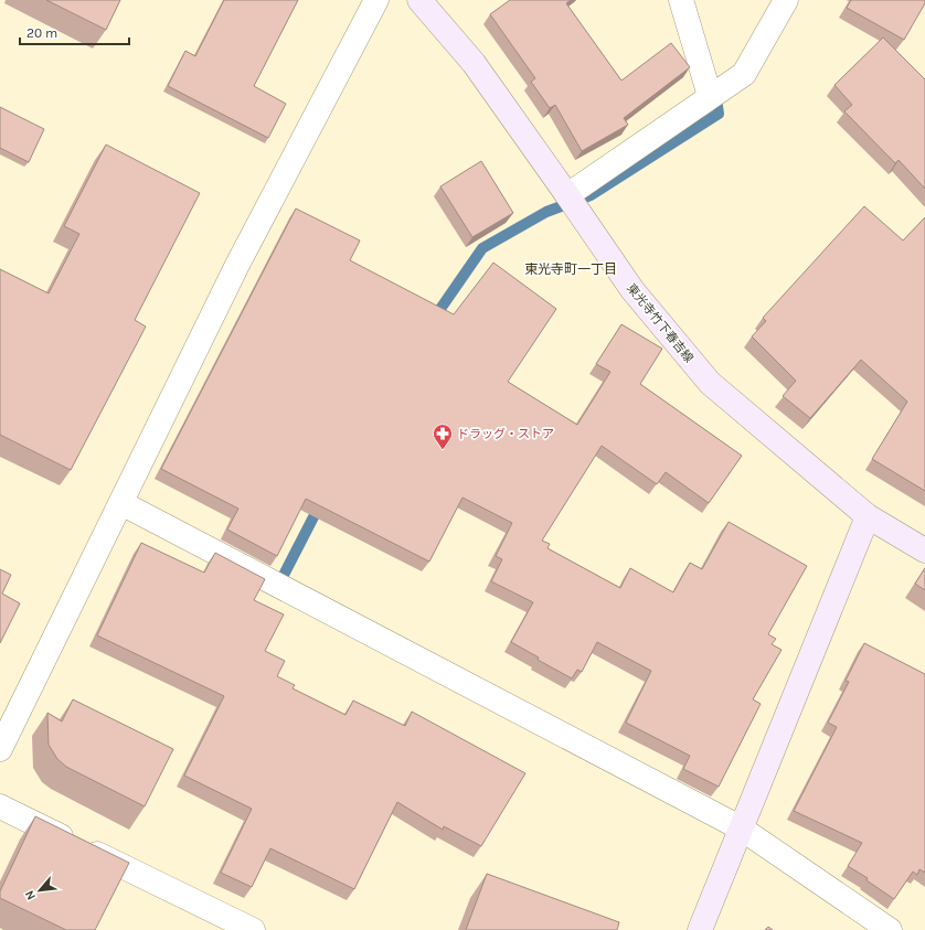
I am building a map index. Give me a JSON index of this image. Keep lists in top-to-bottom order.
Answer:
{
  "streets": {
    "main road": ["東光寺竹下春吉線"]
  },
  "districts": ["東光寺町一丁目"],
  "places": {
    "pharmacy": ["ドラッグ・ストア"]
  },
  "scale_bar": "20 m",
  "north": "bottom left"
}
